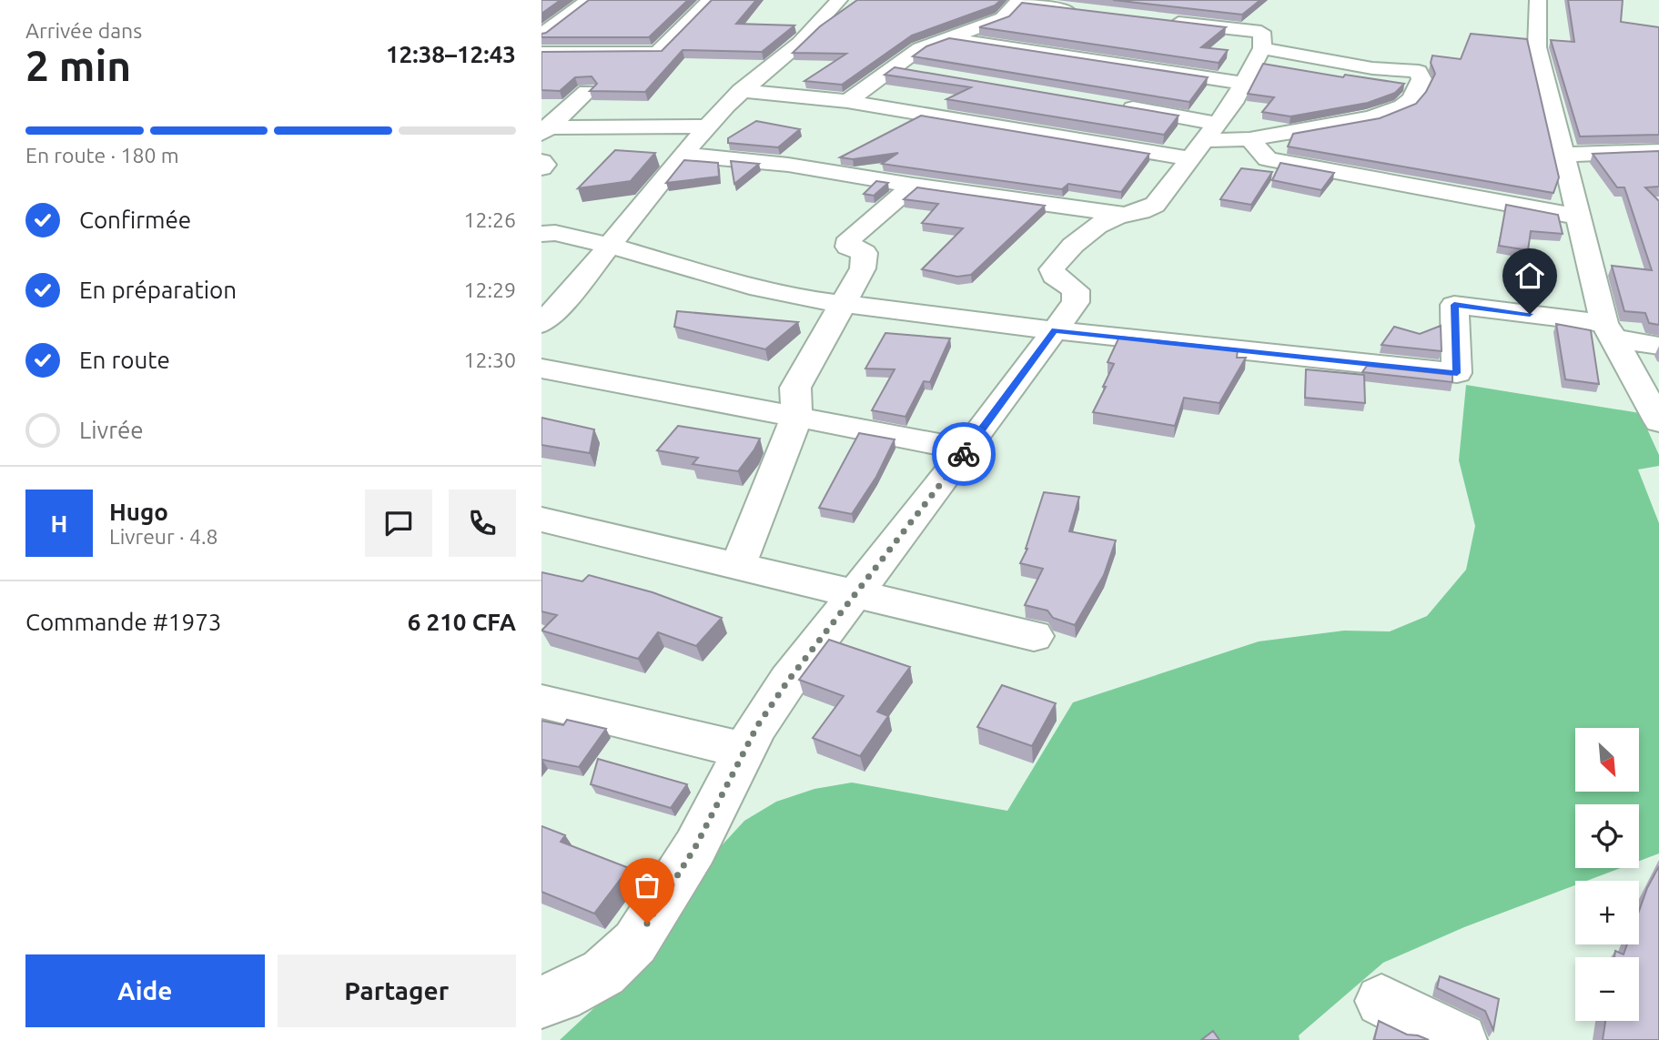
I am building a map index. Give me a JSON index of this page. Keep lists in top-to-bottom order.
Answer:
{
  "north": "bottom right",
  "page": {
    "heading": ["2 min", "Arrivée dans", "12:38–12:43"],
    "panel": [
      "Hugo",
      "Livreur · 4.8",
      "Commande #1973",
      "6 210 CFA"
    ],
    "bar": "En route · 180 m",
    "list": [
      ["Confirmée", "12:26"],
      ["En préparation", "12:29"],
      ["En route", "12:30"],
      "Livrée"
    ],
    "round": "H",
    "map_buttons": ["+", "−"],
    "buttons": ["Aide", "Partager"]
  }
}
